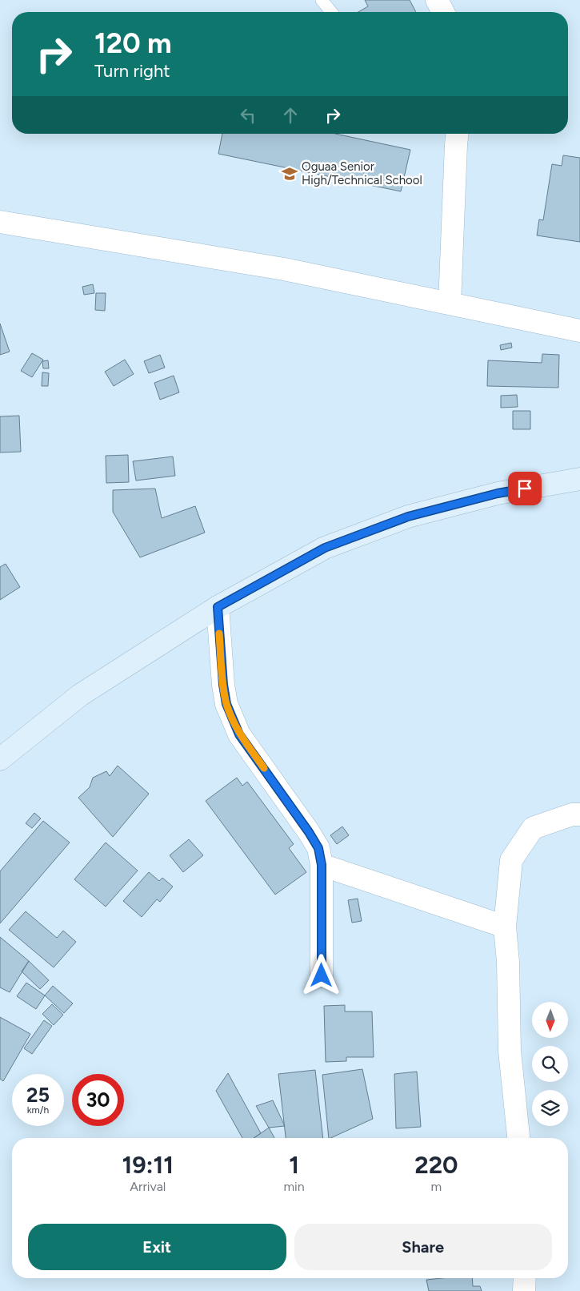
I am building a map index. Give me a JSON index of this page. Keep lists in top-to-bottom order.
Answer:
{
  "places": {
    "school or university": ["Oguaa Senior High/Technical School"]
  },
  "north": "bottom",
  "page": {
    "turn": ["120 m", "Turn right"],
    "speed": "25 km/h",
    "limit": "30",
    "eta": [
      "19:11",
      "Arrival",
      "1",
      "min",
      "220",
      "m"
    ],
    "buttons": ["Exit", "Share"]
  }
}
